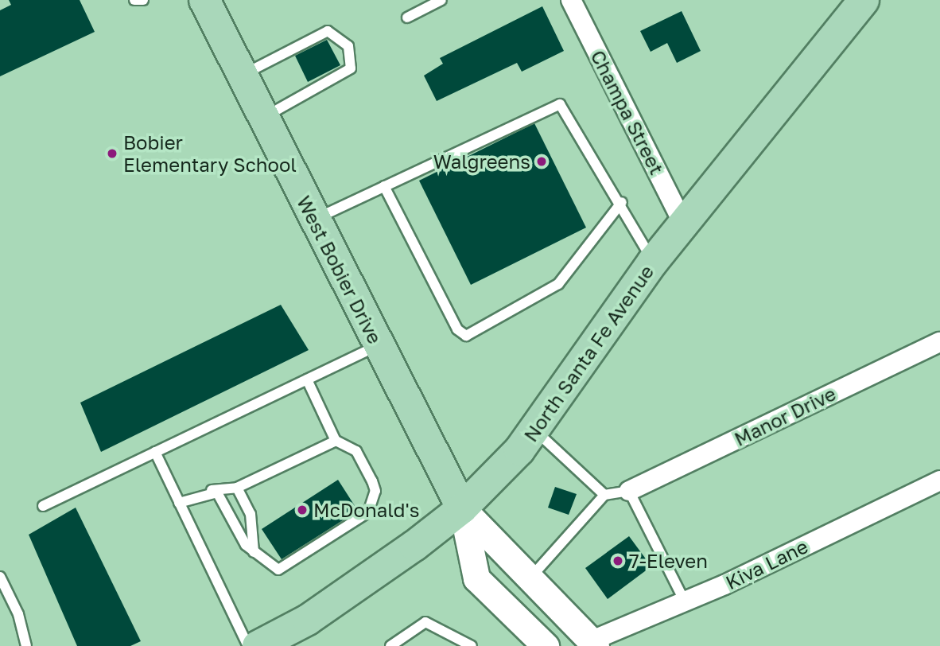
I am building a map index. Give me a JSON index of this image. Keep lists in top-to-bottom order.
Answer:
{
  "streets": {
    "main road": ["West Bobier Drive", "North Santa Fe Avenue"],
    "street": ["Champa Street", "Manor Drive", "Kiva Lane"]
  },
  "crossings": [
    ["Champa Street", "North Santa Fe Avenue"],
    ["West Bobier Drive", "North Santa Fe Avenue"]
  ],
  "places": [
    "Bobier Elementary School",
    "Walgreens",
    "McDonald's",
    "7-Eleven"
  ]
}
